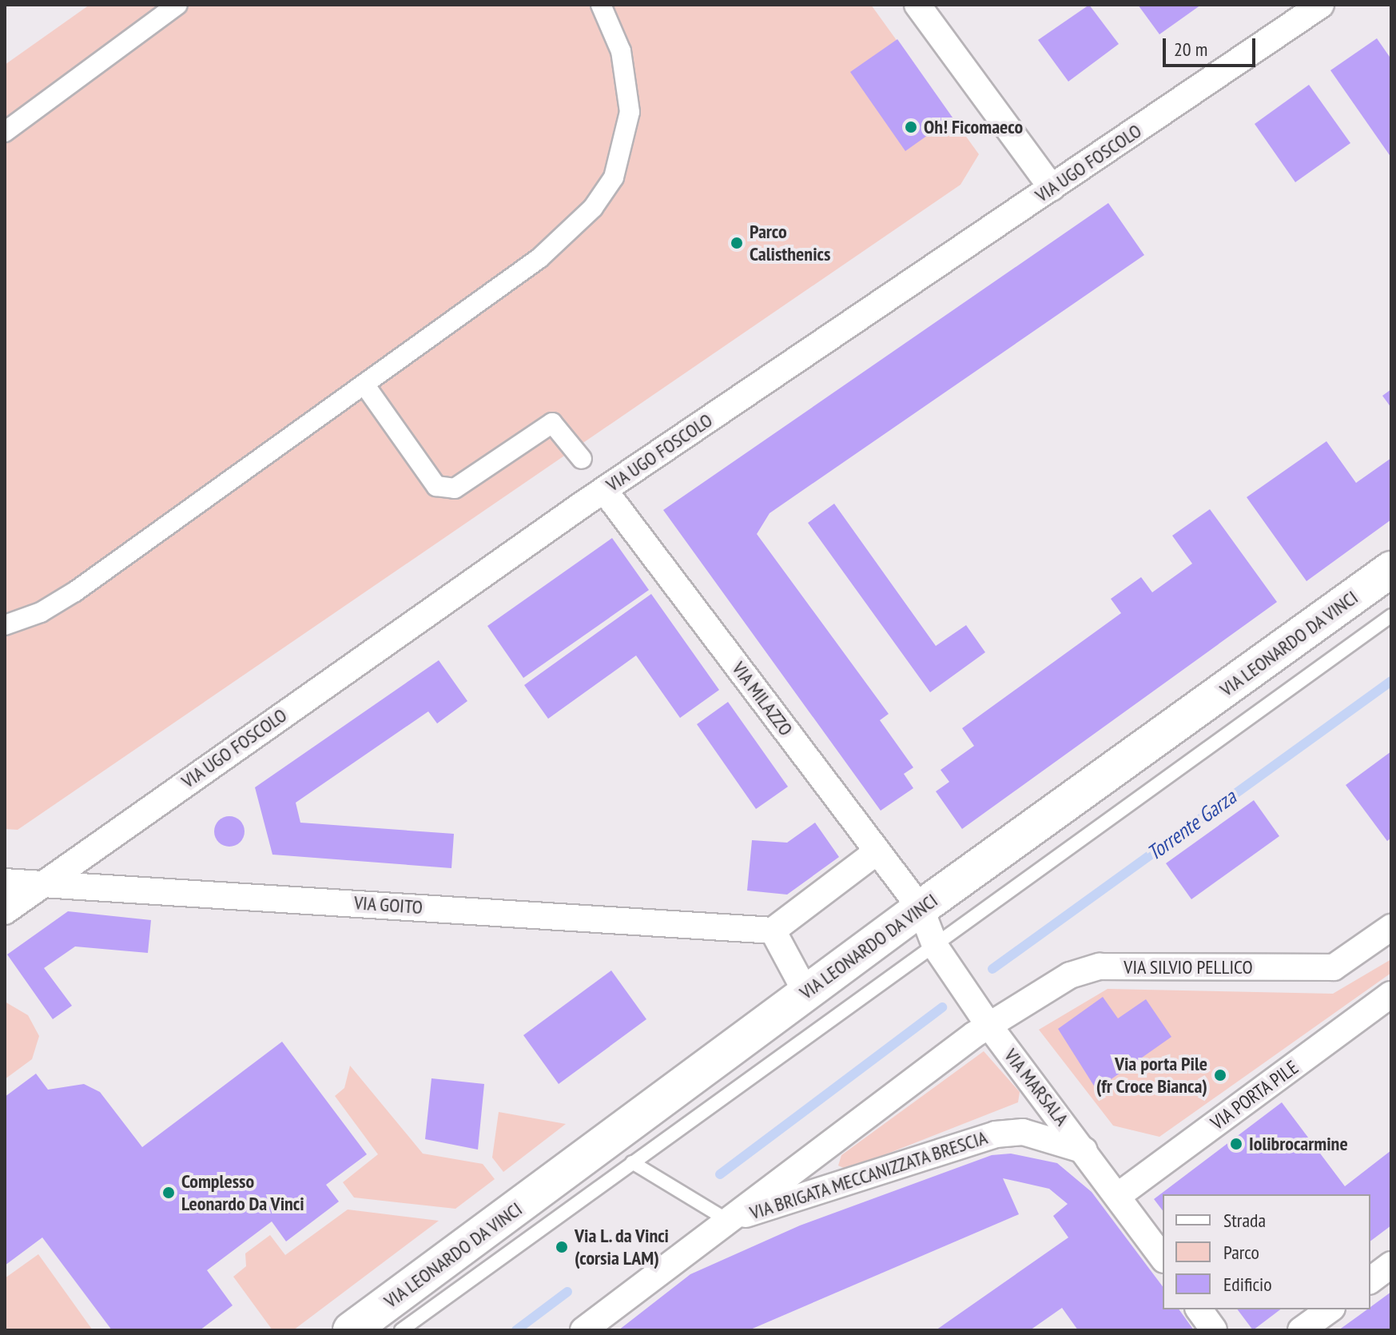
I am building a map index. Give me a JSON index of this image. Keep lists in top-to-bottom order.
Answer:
{
  "streets": {
    "main road": ["VIA LEONARDO DA VINCI"],
    "street": [
      "VIA UGO FOSCOLO",
      "VIA MILAZZO",
      "VIA GOITO",
      "VIA SILVIO PELLICO",
      "VIA MARSALA",
      "VIA PORTA PILE",
      "VIA BRIGATA MECCANIZZATA BRESCIA"
    ]
  },
  "crossings": [
    ["VIA UGO FOSCOLO", "VIA MILAZZO"],
    ["VIA UGO FOSCOLO", "VIA GOITO"],
    ["VIA LEONARDO DA VINCI", "VIA MILAZZO"],
    ["VIA LEONARDO DA VINCI", "VIA MARSALA"],
    ["VIA MILAZZO", "VIA MARSALA"],
    ["VIA SILVIO PELLICO", "VIA MARSALA"],
    ["VIA SILVIO PELLICO", "VIA BRIGATA MECCANIZZATA BRESCIA"],
    ["VIA MARSALA", "VIA PORTA PILE"],
    ["VIA MARSALA", "VIA BRIGATA MECCANIZZATA BRESCIA"]
  ],
  "water": ["Torrente Garza"],
  "places": [
    "Oh! Ficomaeco",
    "Parco Calisthenics",
    "Via porta Pile (fr Croce Bianca)",
    "Iolibrocarmine",
    "Complesso Leonardo Da Vinci",
    "Via L. da Vinci (corsia LAM)"
  ],
  "legend": ["Strada", "Parco", "Edificio"],
  "scale_bar": "20 m"
}
